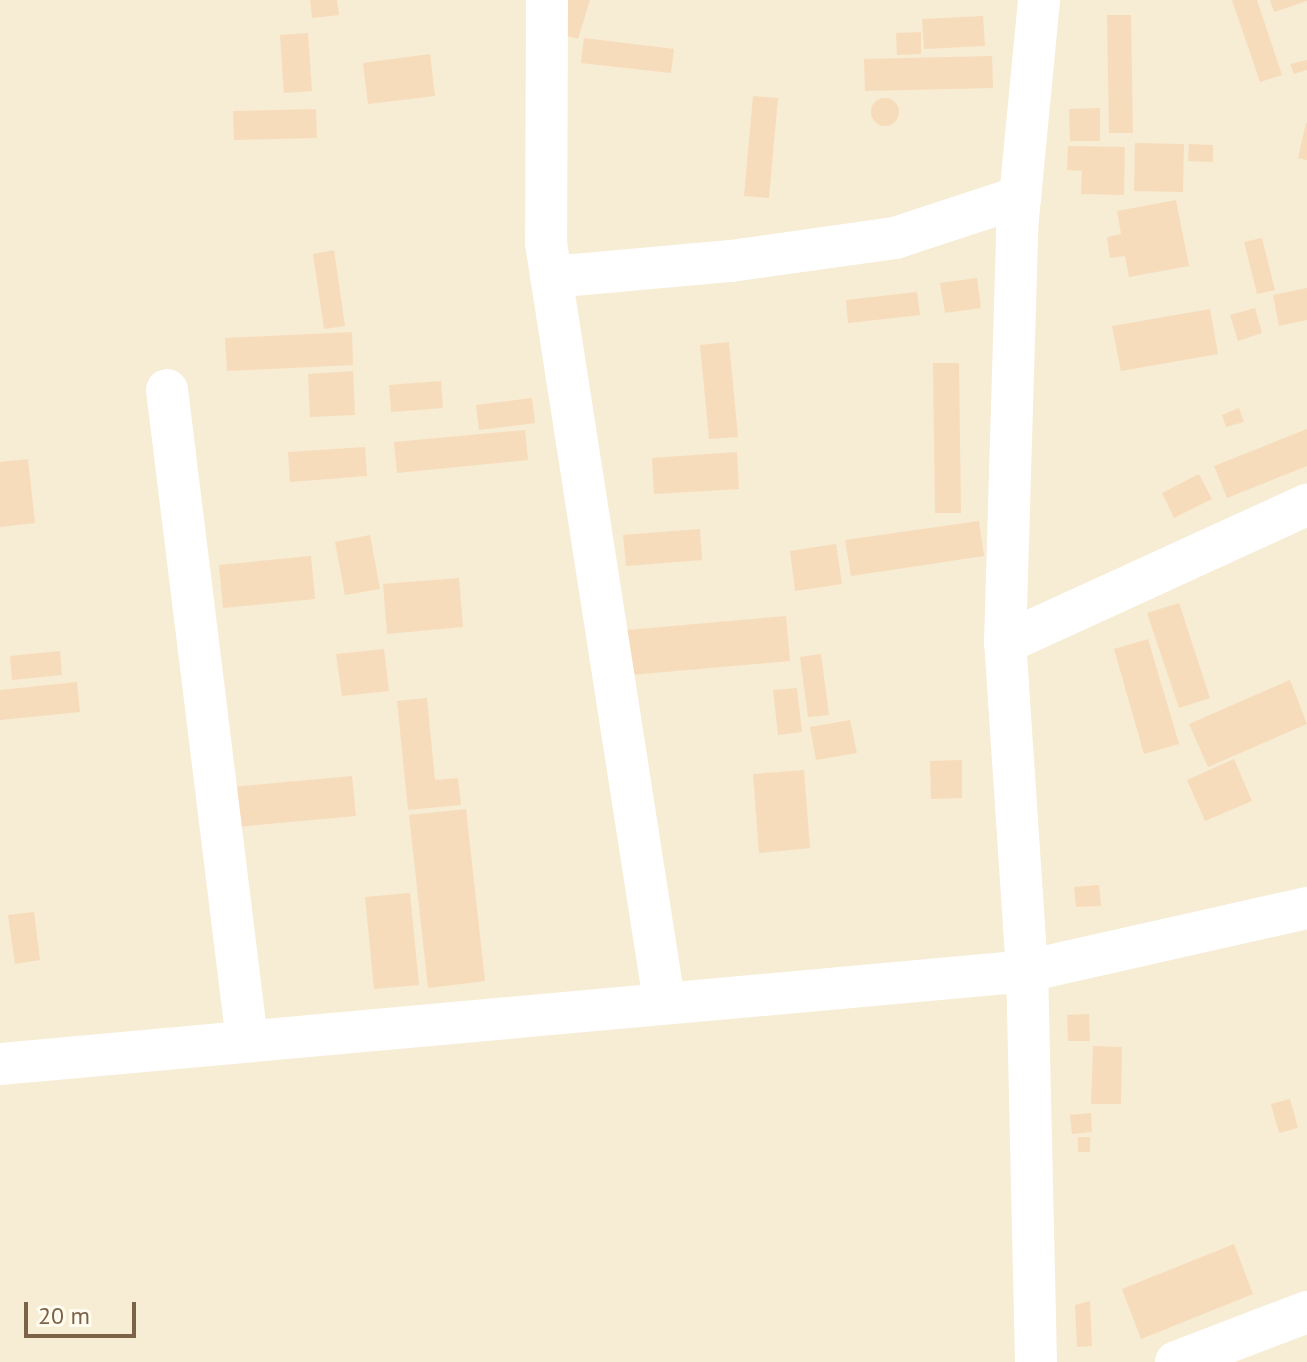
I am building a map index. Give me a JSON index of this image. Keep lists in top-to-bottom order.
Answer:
{
  "scale_bar": "20 m"
}
